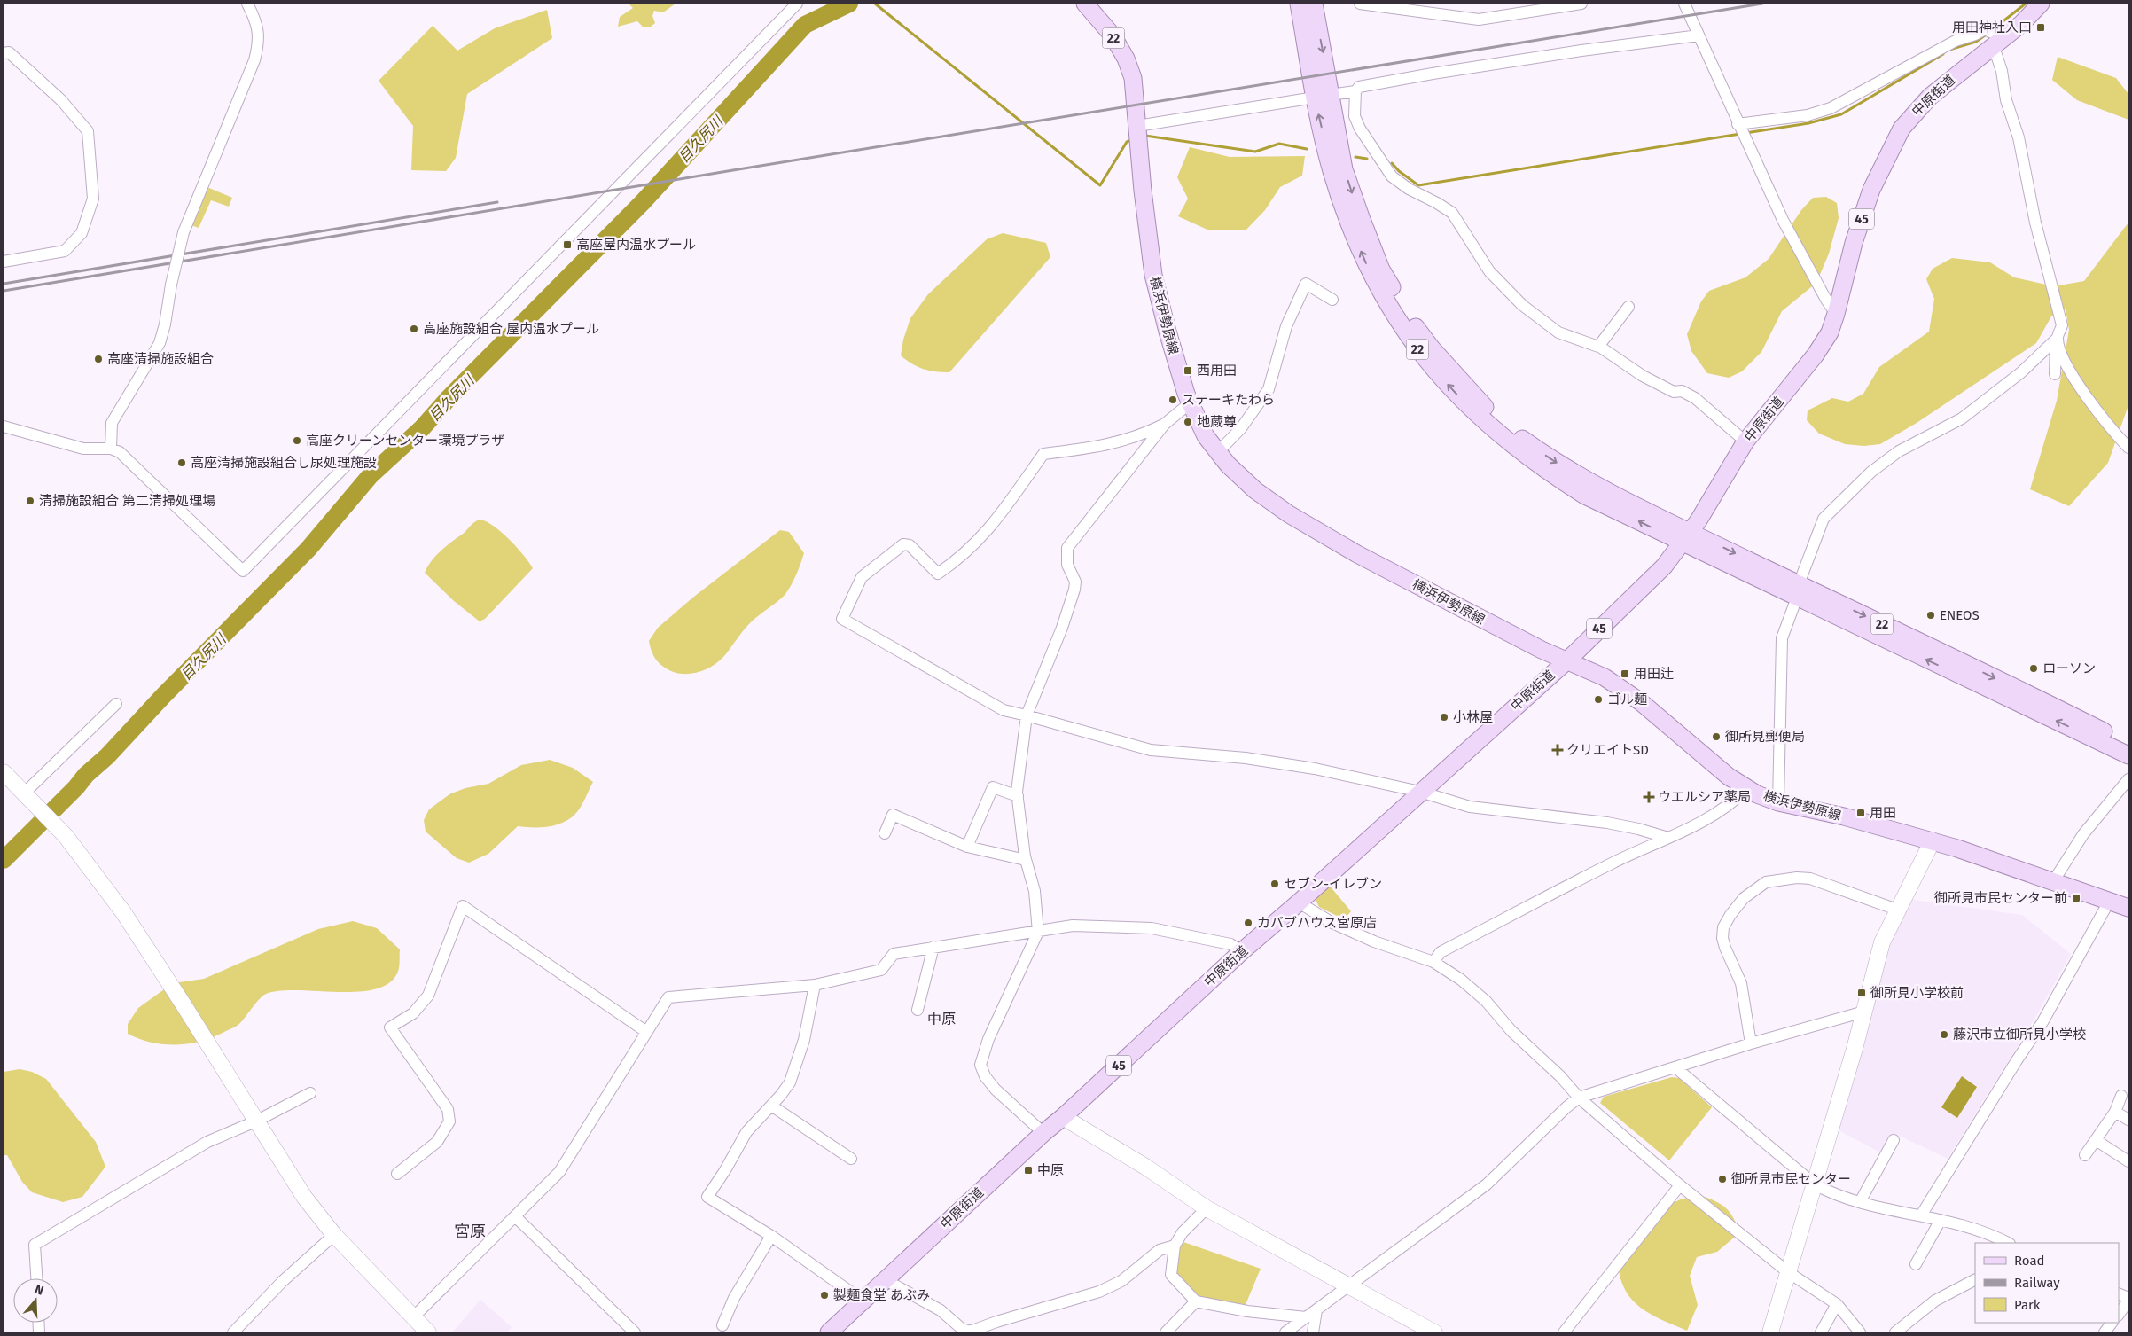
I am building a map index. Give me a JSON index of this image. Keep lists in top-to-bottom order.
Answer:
{
  "streets": {
    "main road": [
      "22",
      "中原街道",
      "45",
      "横浜伊勢原線"
    ]
  },
  "crossings": [
    ["22", "中原街道"],
    ["中原街道", "横浜伊勢原線"]
  ],
  "districts": ["中原", "宮原"],
  "water": ["目久尻川"],
  "places": {
    "transit": [
      "用田神社入口",
      "高座屋内温水プール",
      "西用田",
      "用田辻",
      "用田",
      "御所見市民センター前",
      "御所見小学校前",
      "中原"
    ],
    "other": [
      "高座施設組合 屋内温水プール",
      "高座清掃施設組合",
      "ステーキたわら",
      "地蔵尊",
      "高座クリーンセンター環境プラザ",
      "高座清掃施設組合し尿処理施設",
      "清掃施設組合 第二清掃処理場",
      "ENEOS",
      "ローソン",
      "ゴル麺",
      "小林屋",
      "御所見郵便局",
      "セブン-イレブン",
      "カバブハウス宮原店",
      "藤沢市立御所見小学校",
      "御所見市民センター",
      "製麺食堂 あぶみ"
    ],
    "health": ["クリエイトSD", "ウエルシア薬局"]
  },
  "legend": ["Road", "Railway", "Park"],
  "north": "top"
}
